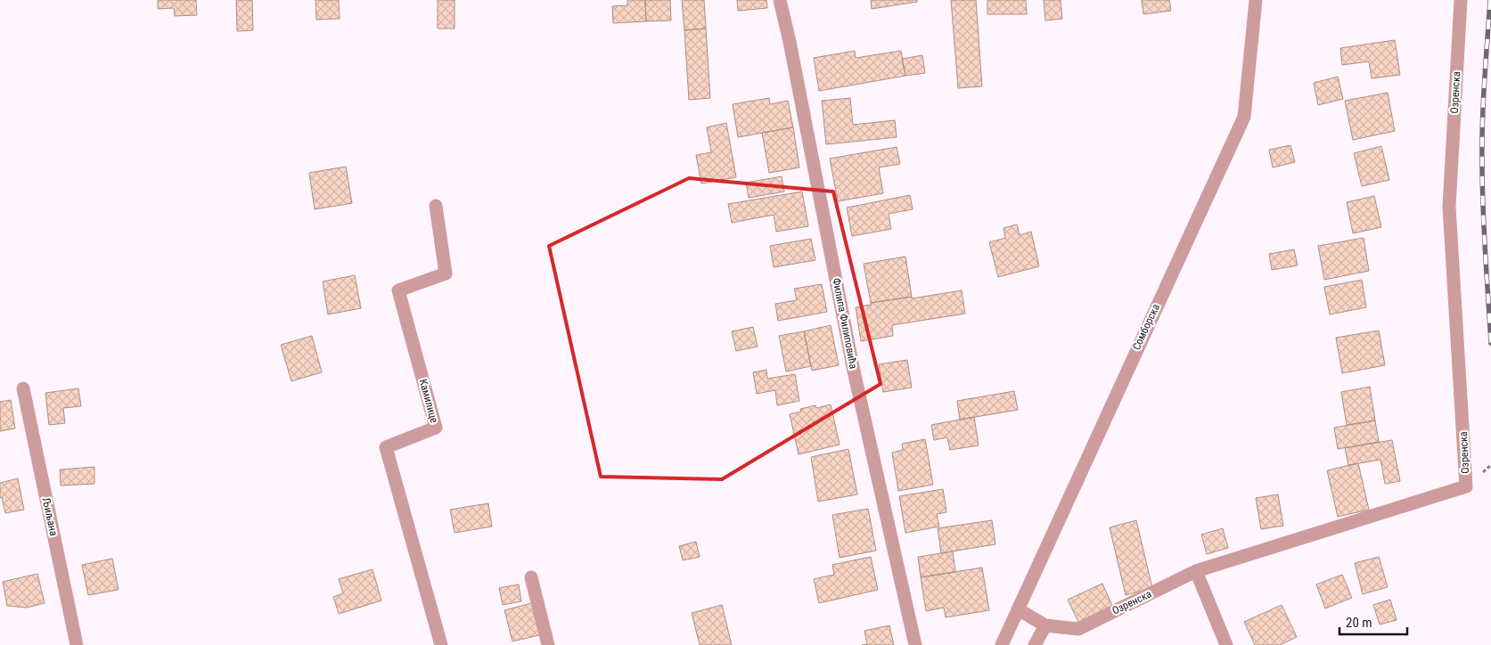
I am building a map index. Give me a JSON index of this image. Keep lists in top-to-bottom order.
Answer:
{
  "streets": {
    "street": [
      "Озренска",
      "Филипа Филиповића",
      "Сомборска",
      "Камилице",
      "Љиљана"
    ]
  },
  "crossings": [
    ["Озренска", "Сомборска"]
  ],
  "scale_bar": "20 m"
}
